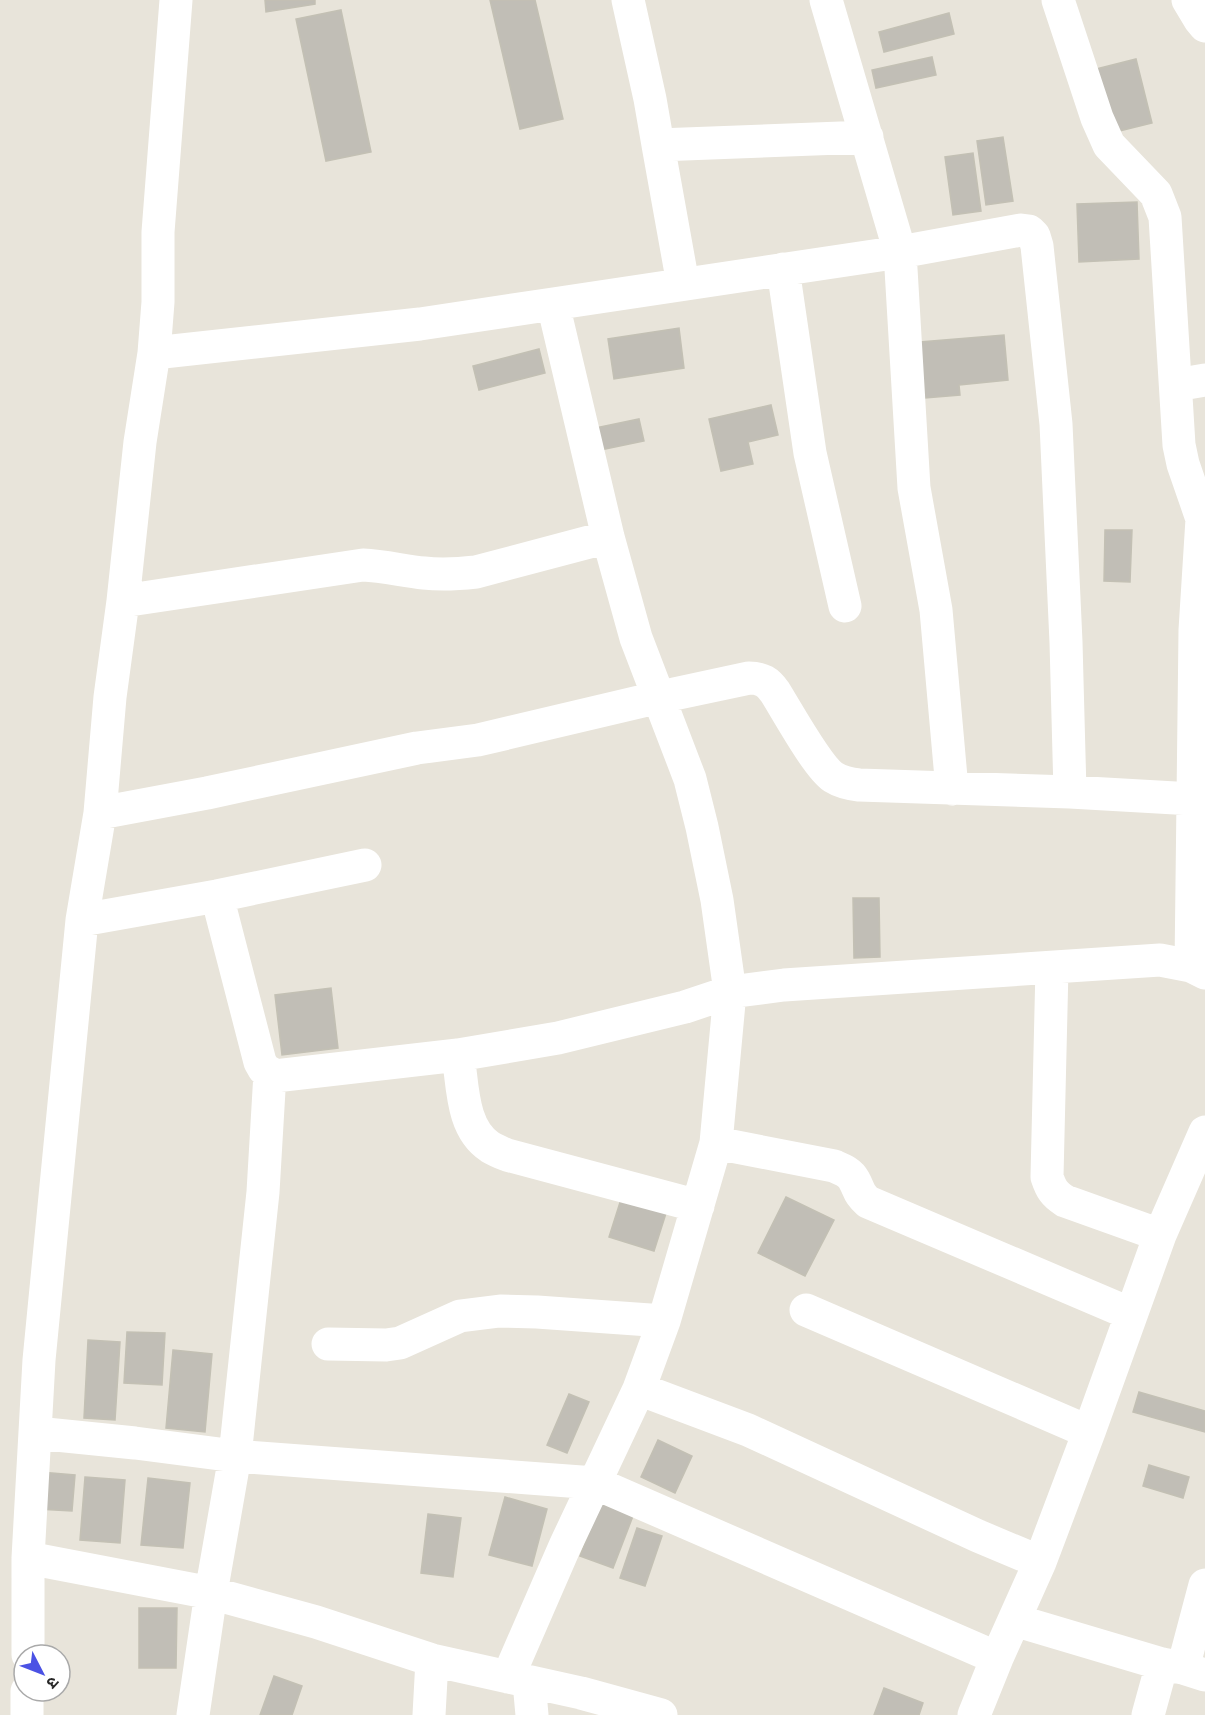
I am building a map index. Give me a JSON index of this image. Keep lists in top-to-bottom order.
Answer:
{
  "north": "bottom right"
}
